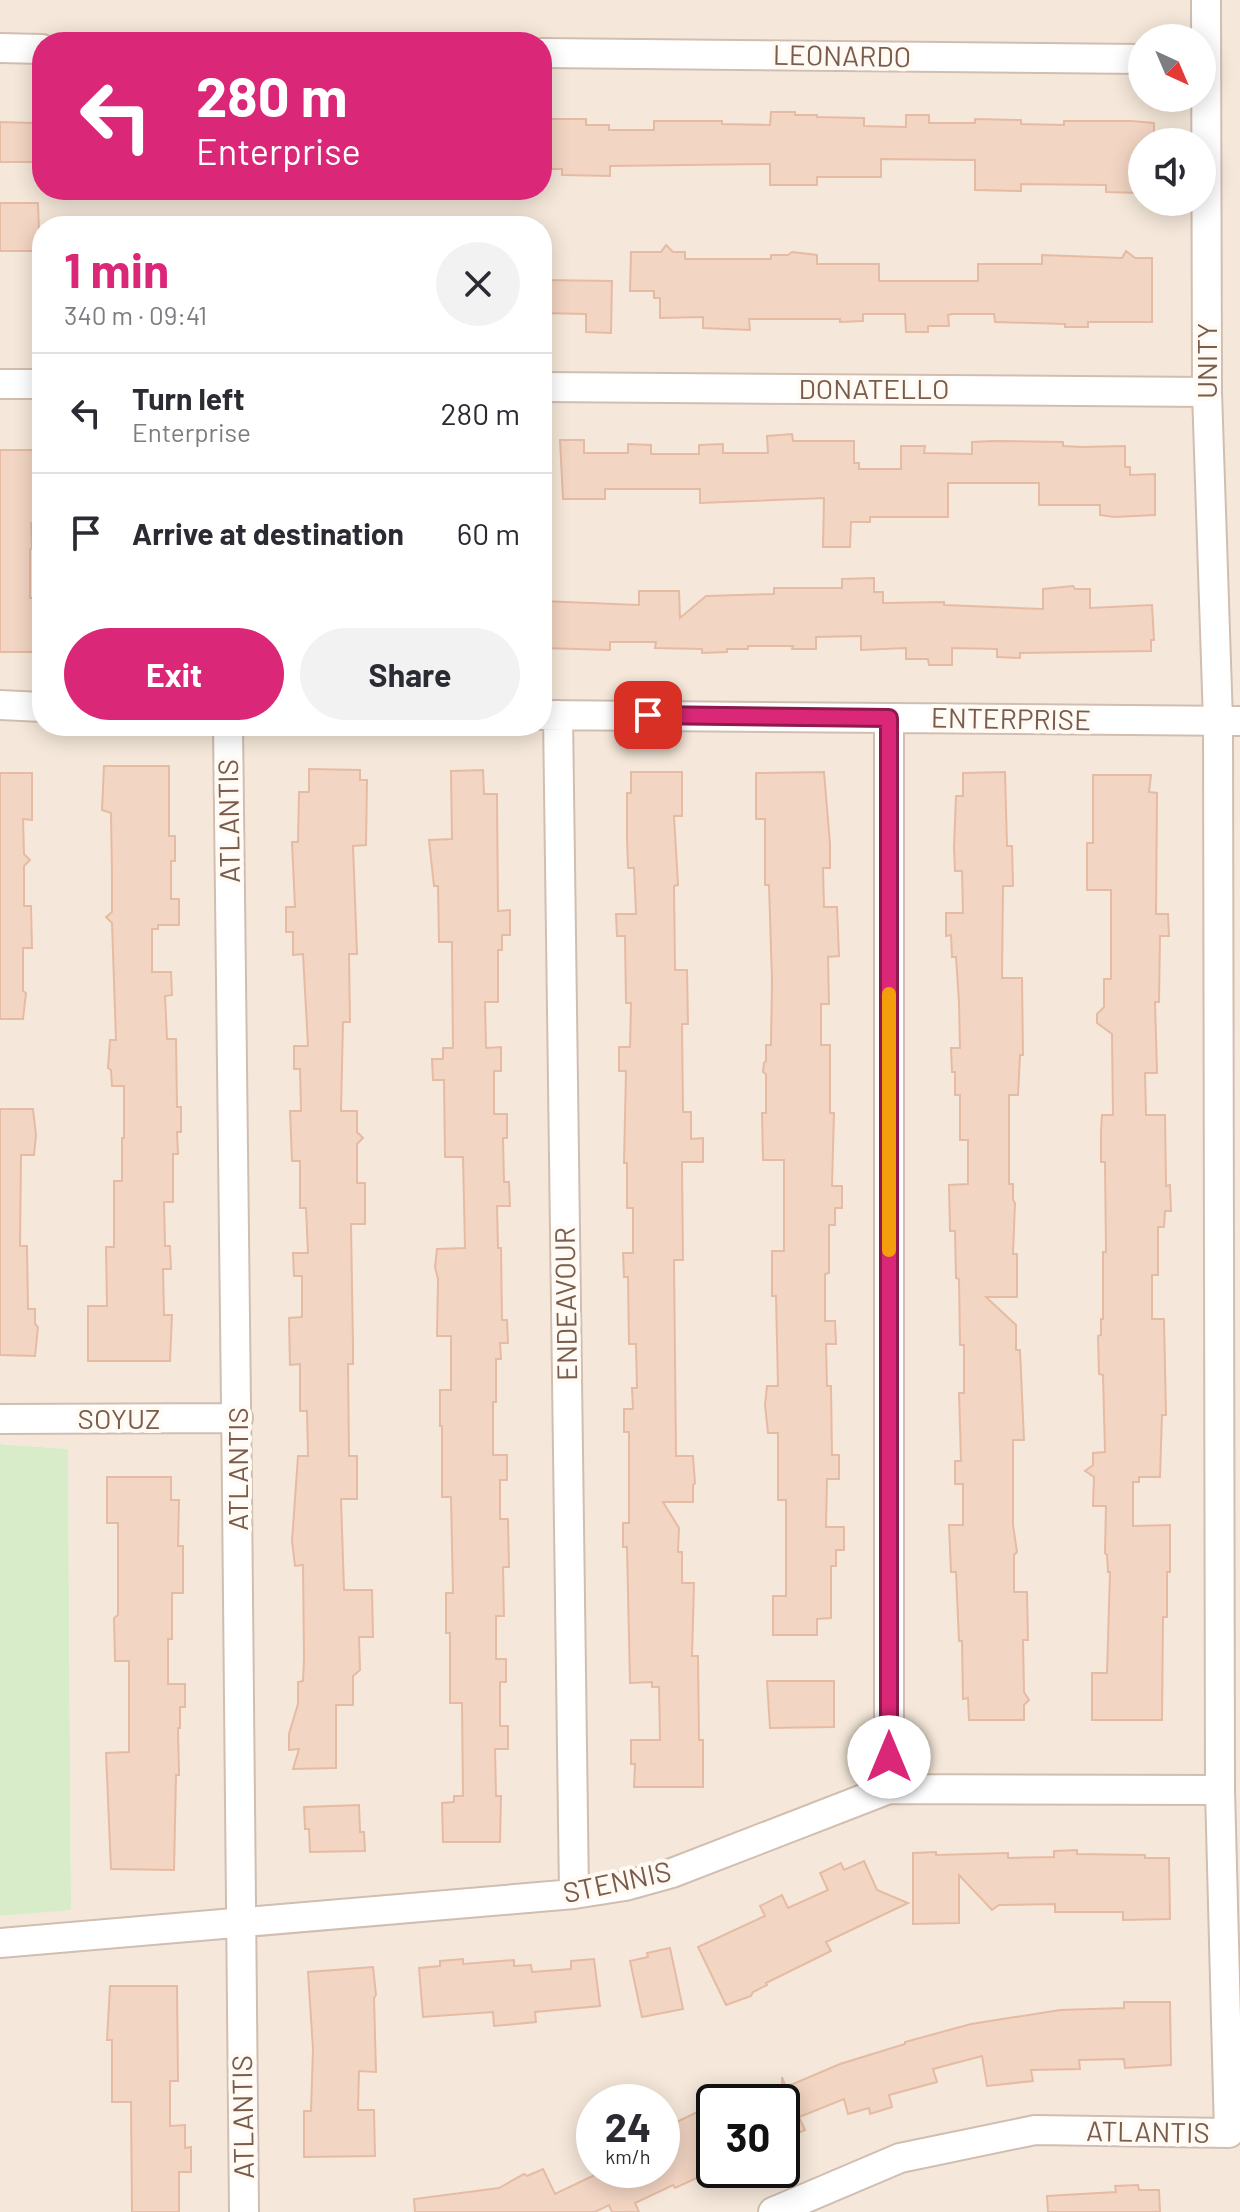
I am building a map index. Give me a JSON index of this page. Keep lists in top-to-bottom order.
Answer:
{
  "streets": {
    "street": [
      "LEONARDO",
      "UNITY",
      "DONATELLO",
      "ENTERPRISE",
      "ATLANTIS",
      "ENDEAVOUR",
      "SOYUZ",
      "STENNIS"
    ]
  },
  "crossings": [
    ["UNITY", "DONATELLO"],
    ["UNITY", "ENTERPRISE"],
    ["UNITY", "ATLANTIS"],
    ["ENTERPRISE", "ATLANTIS"],
    ["ATLANTIS", "SOYUZ"],
    ["ATLANTIS", "STENNIS"],
    ["ENDEAVOUR", "STENNIS"]
  ],
  "north": "bottom right",
  "page": {
    "turn": ["280 m", "Enterprise"],
    "heading": ["1 min", "340 m · 09:41"],
    "list": [
      {
        "name": "Turn left",
        "note": "Enterprise",
        "value": "280 m"
      },
      {
        "name": "Arrive at destination",
        "value": "60 m"
      }
    ],
    "buttons": ["Exit", "Share"],
    "speed": "24 km/h",
    "limit": "30"
  }
}
